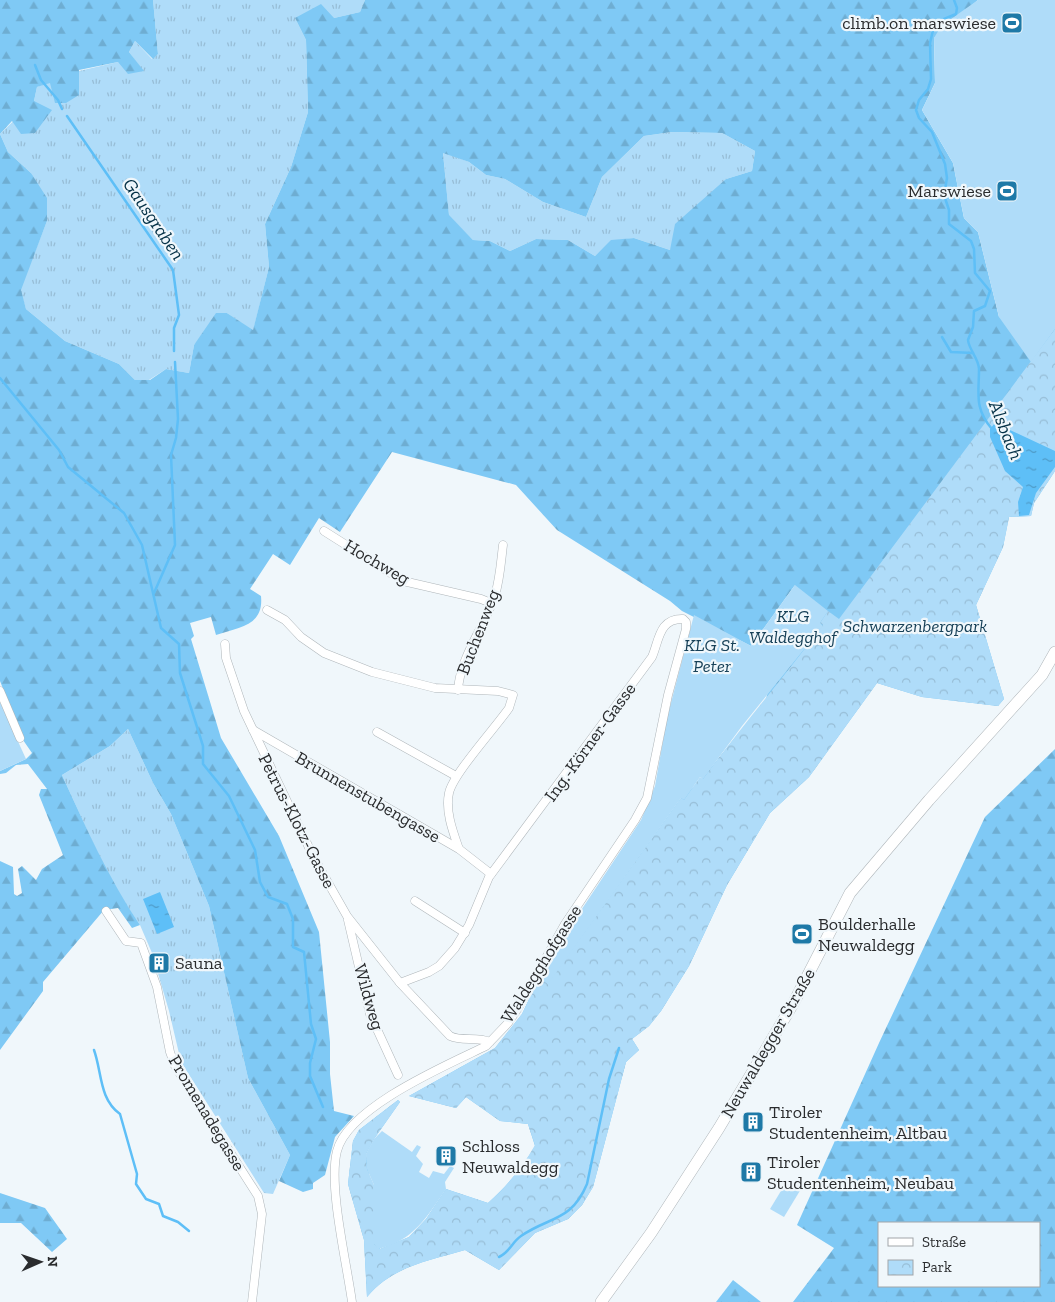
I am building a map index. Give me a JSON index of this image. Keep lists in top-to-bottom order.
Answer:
{
  "streets": {
    "main road": ["Neuwaldegger Straße"],
    "street": [
      "Hochweg",
      "Buchenweg",
      "Ing.-Körner-Gasse",
      "Brunnenstubengasse",
      "Petrus-Klotz-Gasse",
      "Waldegghofgasse",
      "Wildweg",
      "Promenadegasse"
    ]
  },
  "crossings": [
    ["Hochweg", "Buchenweg"],
    ["Ing.-Körner-Gasse", "Brunnenstubengasse"],
    ["Ing.-Körner-Gasse", "Waldegghofgasse"],
    ["Brunnenstubengasse", "Petrus-Klotz-Gasse"],
    ["Petrus-Klotz-Gasse", "Waldegghofgasse"],
    ["Petrus-Klotz-Gasse", "Wildweg"]
  ],
  "water": ["Gausgraben", "Alsbach"],
  "parks": ["KLG Waldegghof", "Schwarzenbergpark", "KLG St. Peter"],
  "places": {
    "sports": ["climb.on marswiese", "Marswiese", "Boulderhalle Neuwaldegg"],
    "building": [
      "Sauna",
      "Tiroler Studentenheim, Altbau",
      "Schloss Neuwaldegg",
      "Tiroler Studentenheim, Neubau"
    ]
  },
  "legend": ["Straße", "Park"],
  "north": "right"
}
